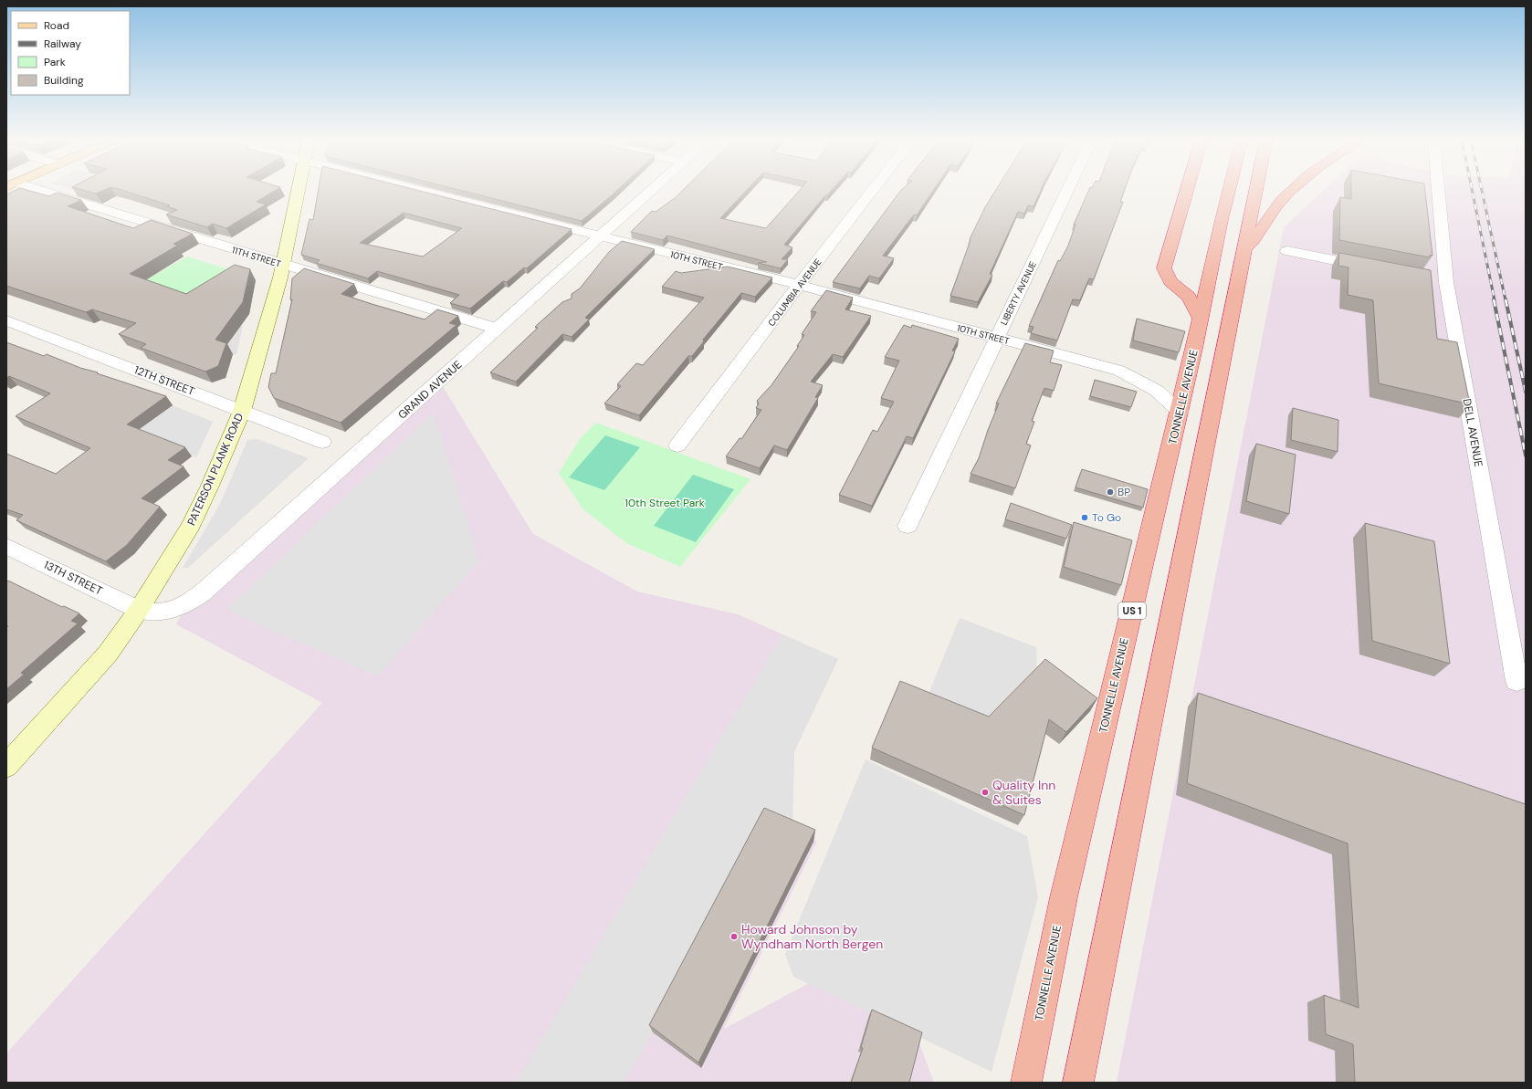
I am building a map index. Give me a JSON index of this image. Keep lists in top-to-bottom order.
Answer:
{
  "streets": {
    "highway": ["TONNELLE AVENUE", "US 1"],
    "main road": ["PATERSON PLANK ROAD"],
    "street": [
      "11TH STREET",
      "10TH STREET",
      "COLUMBIA AVENUE",
      "LIBERTY AVENUE",
      "12TH STREET",
      "GRAND AVENUE",
      "DELL AVENUE",
      "13TH STREET"
    ]
  },
  "crossings": [
    ["11TH STREET", "GRAND AVENUE"],
    ["11TH STREET", "PATERSON PLANK ROAD"],
    ["10TH STREET", "COLUMBIA AVENUE"],
    ["10TH STREET", "LIBERTY AVENUE"],
    ["10TH STREET", "GRAND AVENUE"],
    ["10TH STREET", "TONNELLE AVENUE"],
    ["12TH STREET", "PATERSON PLANK ROAD"],
    ["GRAND AVENUE", "PATERSON PLANK ROAD"],
    ["GRAND AVENUE", "13TH STREET"],
    ["PATERSON PLANK ROAD", "13TH STREET"]
  ],
  "parks": ["10th Street Park"],
  "places": [
    "BP",
    "To Go",
    "Quality Inn & Suites",
    "Howard Johnson by Wyndham North Bergen"
  ],
  "legend": [
    "Road",
    "Railway",
    "Park",
    "Building"
  ]
}
